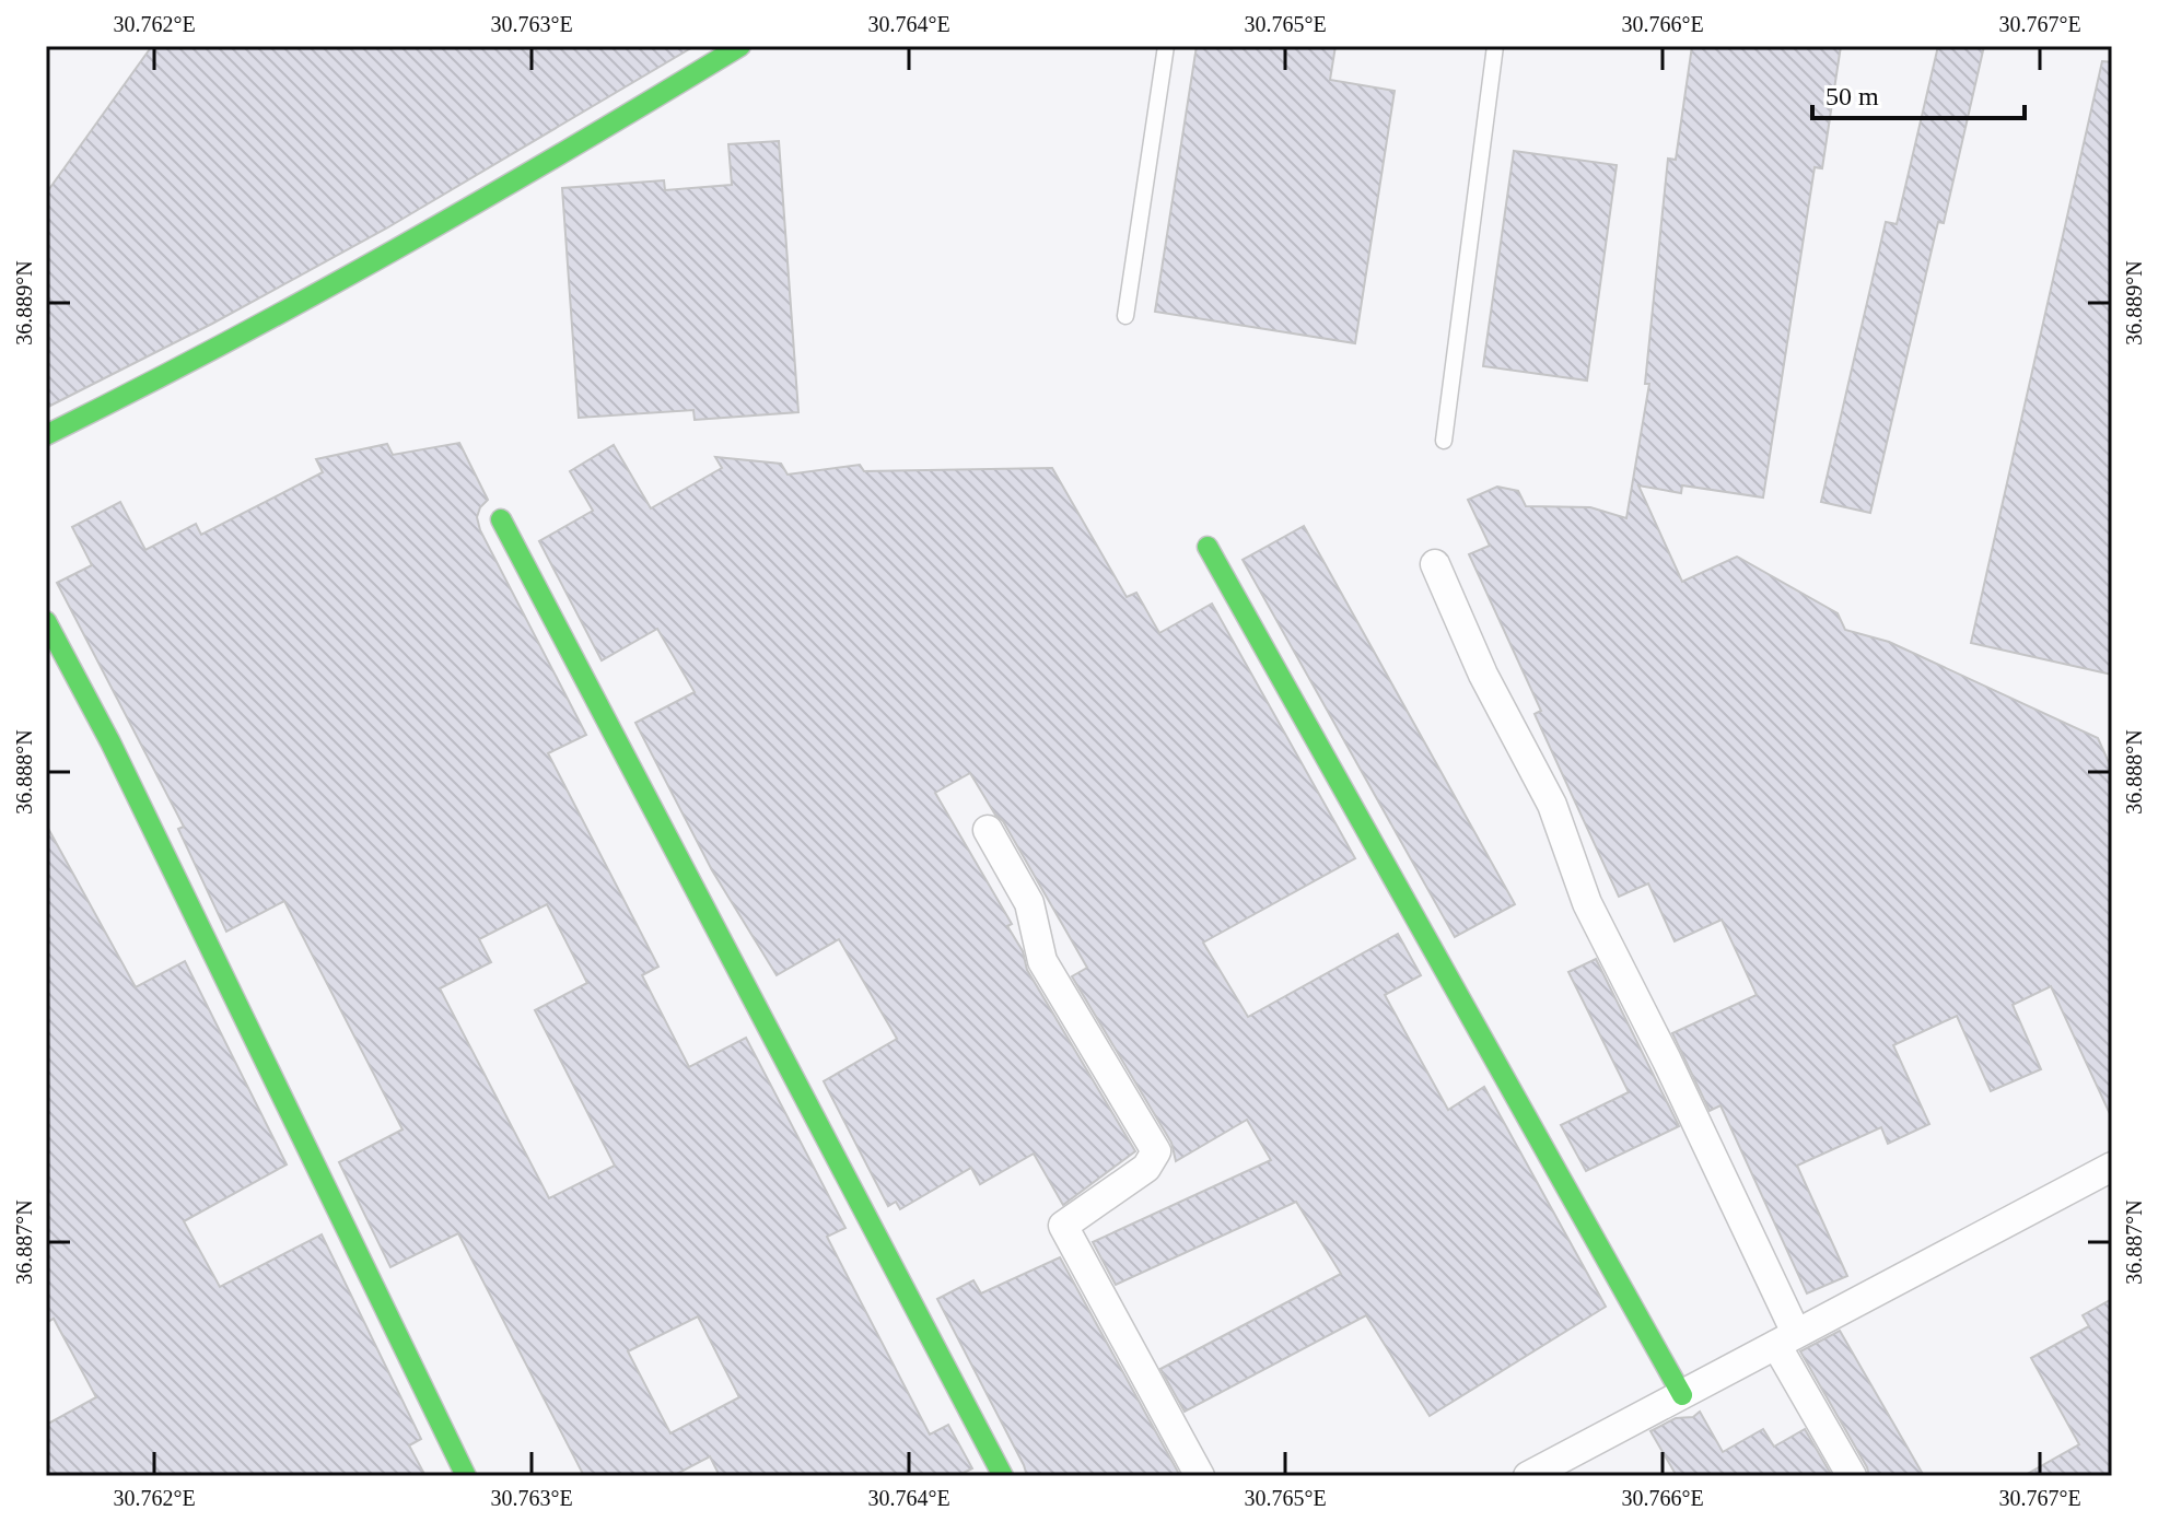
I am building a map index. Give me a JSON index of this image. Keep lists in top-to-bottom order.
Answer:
{
  "scale_bar": "50 m",
  "coordinates": [
    "30.762°E",
    "30.763°E",
    "30.764°E",
    "30.765°E",
    "30.766°E",
    "30.767°E",
    "36.889°N",
    "36.888°N",
    "36.887°N"
  ]
}
